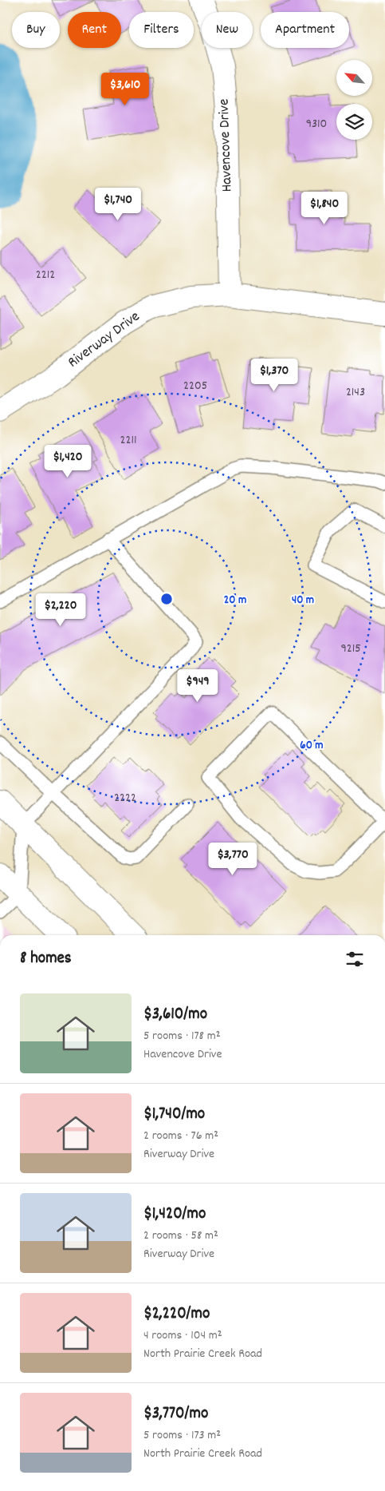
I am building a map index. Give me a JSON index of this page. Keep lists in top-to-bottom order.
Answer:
{
  "streets": {
    "street": ["Havencove Drive", "Riverway Drive"]
  },
  "crossings": [
    ["Havencove Drive", "Riverway Drive"]
  ],
  "house_numbers": [
    "9310",
    "2212",
    "2205",
    "2143",
    "2211",
    "9215",
    "2222"
  ],
  "north": "top left",
  "page": {
    "chip": [
      "Buy",
      "Rent",
      "Filters",
      "New",
      "Apartment"
    ],
    "price": [
      "$3,610",
      "$1,740",
      "$1,840",
      "$1,370",
      "$1,420",
      "$2,220",
      "$949",
      "$3,770"
    ],
    "heading": "8 homes",
    "list": [
      {
        "name": "$3,610/mo",
        "note": "5 rooms · 178 m² · Havencove Drive"
      },
      {
        "name": "$1,740/mo",
        "note": "2 rooms · 76 m² · Riverway Drive"
      },
      {
        "name": "$1,420/mo",
        "note": "2 rooms · 58 m² · Riverway Drive"
      },
      {
        "name": "$2,220/mo",
        "note": "4 rooms · 104 m² · North Prairie Creek Road"
      },
      {
        "name": "$3,770/mo",
        "note": "5 rooms · 173 m² · North Prairie Creek Road"
      }
    ]
  },
  "rings": ["20 m", "40 m", "60 m"]
}
